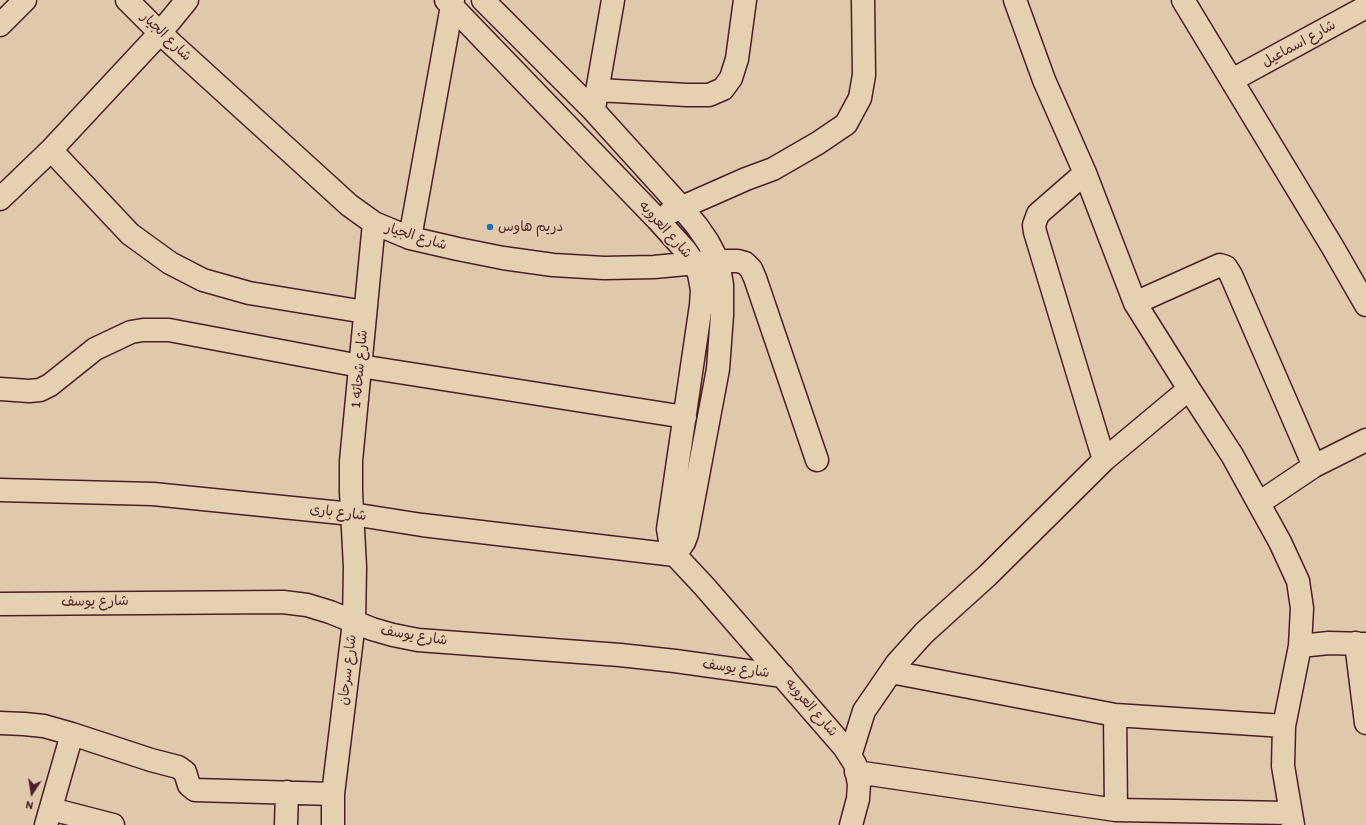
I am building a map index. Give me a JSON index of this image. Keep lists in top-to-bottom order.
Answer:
{
  "streets": {
    "main road": [
      "شارع الجيار",
      "شارع اسماعيل",
      "شارع العروبه",
      "شارع شحاته 1",
      "شارع بارى",
      "شارع يوسف",
      "شارع سرحان"
    ]
  },
  "crossings": [
    ["شارع الجيار", "شارع العروبه"],
    ["شارع الجيار", "شارع شحاته 1"],
    ["شارع العروبه", "شارع بارى"],
    ["شارع العروبه", "شارع يوسف"],
    ["شارع شحاته 1", "شارع بارى"],
    ["شارع شحاته 1", "شارع سرحان"],
    ["شارع بارى", "شارع سرحان"],
    ["شارع يوسف", "شارع سرحان"]
  ],
  "places": ["دريم هاوس"],
  "north": "bottom"
}
